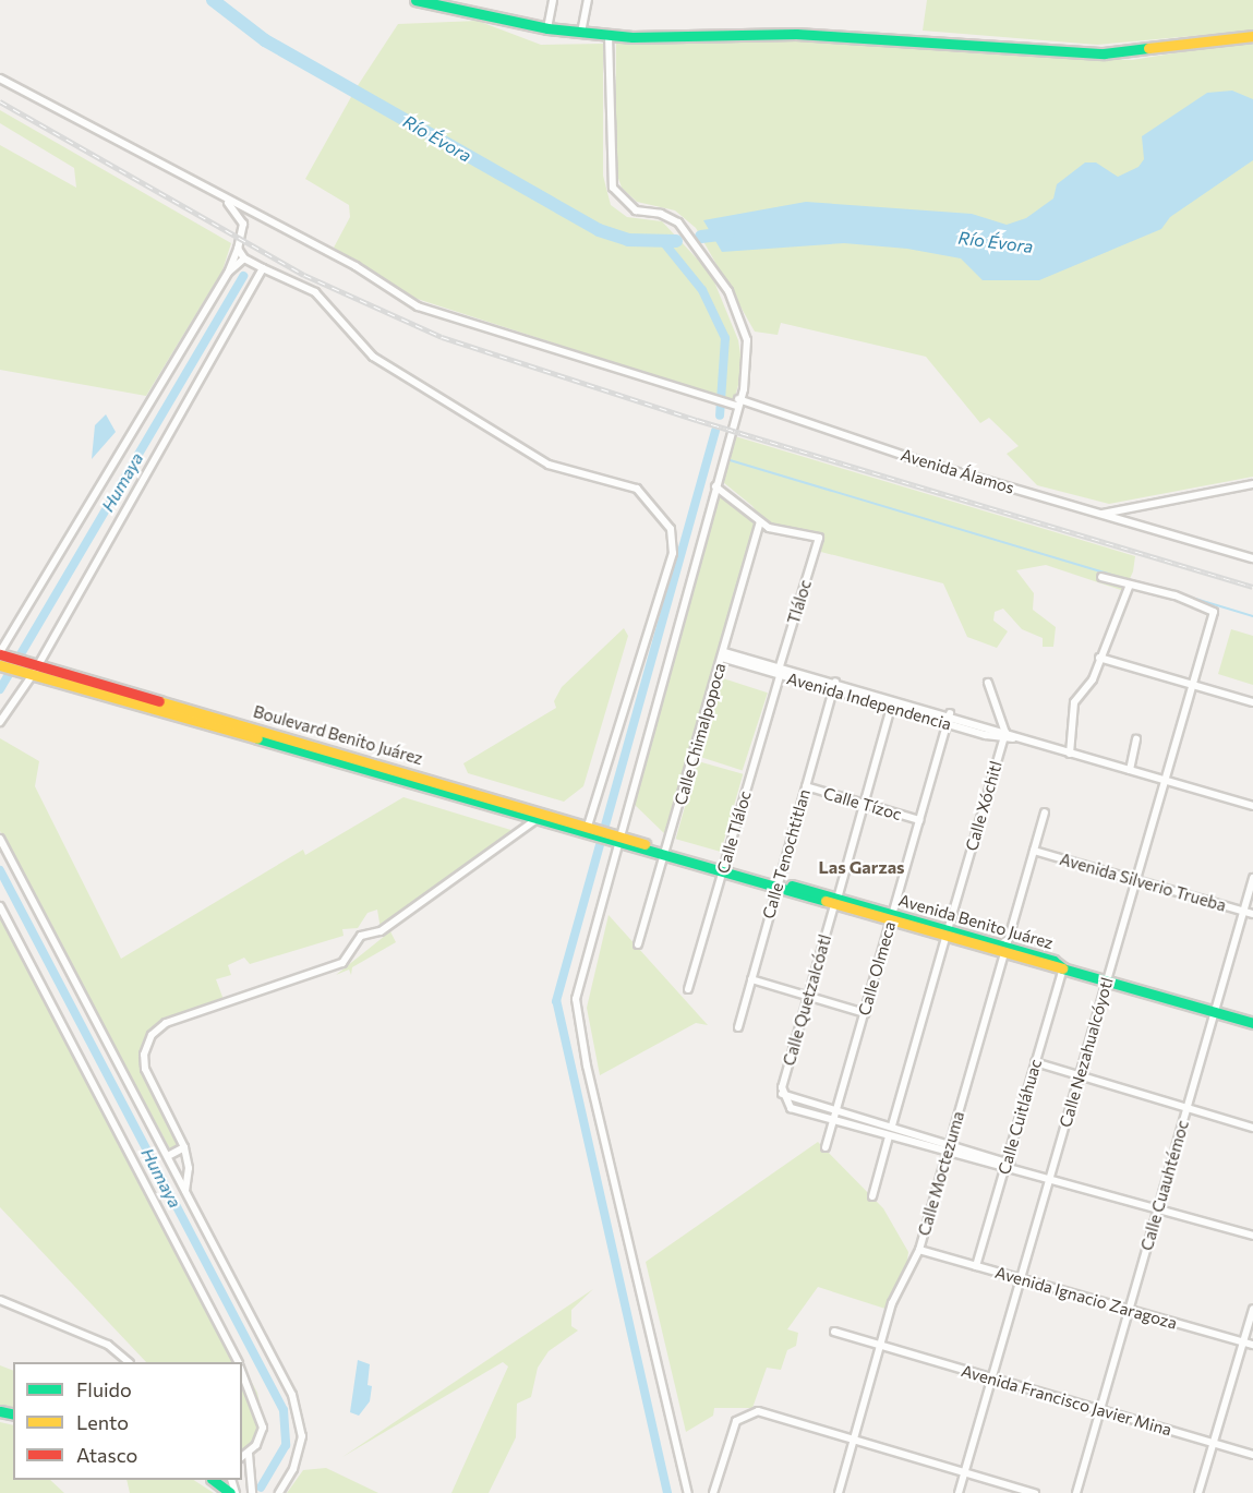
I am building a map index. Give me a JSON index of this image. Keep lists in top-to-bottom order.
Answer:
{
  "streets": {
    "street": [
      "Avenida Álamos",
      "Tláloc",
      "Avenida Independencia",
      "Calle Chimalpopoca",
      "Boulevard Benito Juárez",
      "Calle Tízoc",
      "Calle Xóchitl",
      "Calle Tláloc",
      "Calle Tenochtitlan",
      "Avenida Silverio Trueba",
      "Avenida Benito Juárez",
      "Calle Olmeca",
      "Calle Quetzalcóatl",
      "Calle Nezahualcóyotl",
      "Calle Cuitláhuac",
      "Calle Moctezuma",
      "Calle Cuauhtémoc",
      "Avenida Ignacio Zaragoza",
      "Avenida Francisco Javier Mina"
    ]
  },
  "crossings": [
    ["Tláloc", "Avenida Independencia"],
    ["Tláloc", "Calle Chimalpopoca"],
    ["Avenida Independencia", "Calle Chimalpopoca"],
    ["Avenida Independencia", "Calle Xóchitl"],
    ["Avenida Independencia", "Calle Tláloc"],
    ["Avenida Independencia", "Calle Tenochtitlan"],
    ["Avenida Independencia", "Calle Olmeca"],
    ["Avenida Independencia", "Calle Quetzalcóatl"],
    ["Avenida Independencia", "Calle Nezahualcóyotl"],
    ["Calle Chimalpopoca", "Boulevard Benito Juárez"],
    ["Calle Chimalpopoca", "Avenida Benito Juárez"],
    ["Boulevard Benito Juárez", "Avenida Benito Juárez"],
    ["Calle Tízoc", "Calle Tenochtitlan"],
    ["Calle Tízoc", "Calle Olmeca"],
    ["Calle Tízoc", "Calle Quetzalcóatl"],
    ["Calle Xóchitl", "Avenida Benito Juárez"],
    ["Calle Tláloc", "Avenida Benito Juárez"],
    ["Calle Tenochtitlan", "Avenida Benito Juárez"],
    ["Avenida Silverio Trueba", "Calle Nezahualcóyotl"],
    ["Avenida Silverio Trueba", "Calle Moctezuma"],
    ["Avenida Silverio Trueba", "Calle Cuauhtémoc"],
    ["Avenida Benito Juárez", "Calle Olmeca"],
    ["Avenida Benito Juárez", "Calle Quetzalcóatl"],
    ["Avenida Benito Juárez", "Calle Nezahualcóyotl"],
    ["Avenida Benito Juárez", "Calle Cuitláhuac"],
    ["Avenida Benito Juárez", "Calle Moctezuma"],
    ["Avenida Benito Juárez", "Calle Cuauhtémoc"],
    ["Calle Nezahualcóyotl", "Avenida Ignacio Zaragoza"],
    ["Calle Nezahualcóyotl", "Avenida Francisco Javier Mina"],
    ["Calle Cuitláhuac", "Avenida Ignacio Zaragoza"],
    ["Calle Moctezuma", "Avenida Ignacio Zaragoza"],
    ["Calle Moctezuma", "Avenida Francisco Javier Mina"],
    ["Calle Cuauhtémoc", "Avenida Ignacio Zaragoza"],
    ["Calle Cuauhtémoc", "Avenida Francisco Javier Mina"]
  ],
  "districts": ["Las Garzas"],
  "water": ["Río Évora", "Humaya"],
  "legend": ["Fluido", "Lento", "Atasco"]
}
